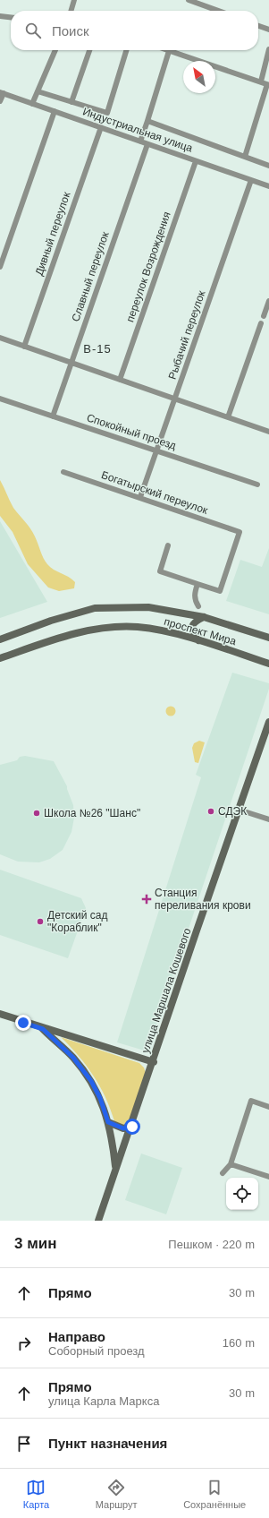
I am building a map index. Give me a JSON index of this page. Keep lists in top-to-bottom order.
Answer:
{
  "streets": {
    "street": [
      "Индустриальная улица",
      "Дивный переулок",
      "переулок Возрождения",
      "Славный переулок",
      "Рыбачий переулок",
      "Спокойный проезд",
      "Богатырский переулок",
      "проспект Мира",
      "улица Маршала Кошевого"
    ]
  },
  "crossings": [
    ["Индустриальная улица", "Дивный переулок"],
    ["Индустриальная улица", "переулок Возрождения"],
    ["Индустриальная улица", "Славный переулок"],
    ["Индустриальная улица", "Рыбачий переулок"],
    ["Славный переулок", "Спокойный проезд"],
    ["Рыбачий переулок", "Спокойный проезд"],
    ["Рыбачий переулок", "Богатырский переулок"]
  ],
  "districts": ["В-15"],
  "places": {
    "other": ["СДЭК", "Школа №26 \"Шанс\"", "Детский сад \"Кораблик\""],
    "health": ["Станция переливания крови"]
  },
  "north": "top left",
  "page": {
    "search": "Поиск",
    "heading": ["3 мин", "Пешком · 220 m"],
    "list": [
      ["Прямо", "30 m"],
      ["Направо", "Соборный проезд", "160 m"],
      ["Прямо", "улица Карла Маркса", "30 m"],
      "Пункт назначения"
    ],
    "nav": ["Карта", "Маршрут", "Сохранённые"]
  }
}
